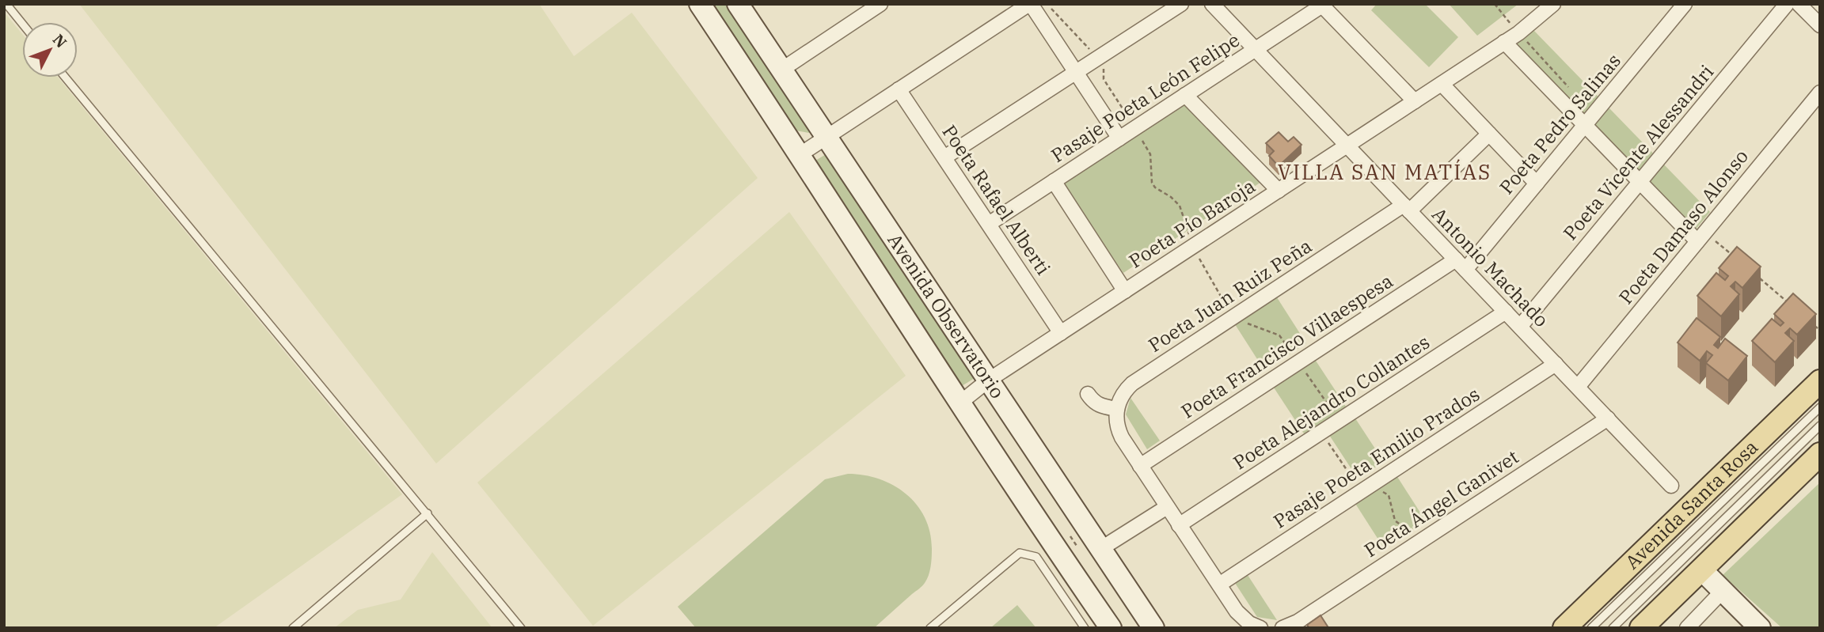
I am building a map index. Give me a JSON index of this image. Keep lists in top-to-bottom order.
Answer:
{
  "streets": {
    "main road": ["Avenida Observatorio", "Avenida Santa Rosa"],
    "street": [
      "Pasaje Poeta León Felipe",
      "Poeta Pedro Salinas",
      "Poeta Vicente Alessandri",
      "Poeta Rafael Alberti",
      "Poeta Pío Baroja",
      "Poeta Damaso Alonso",
      "Antonio Machado",
      "Poeta Juan Ruiz Peña",
      "Poeta Francisco Villaespesa",
      "Poeta Alejandro Collantes",
      "Pasaje Poeta Emilio Prados",
      "Poeta Ángel Ganivet"
    ]
  },
  "crossings": [
    ["Pasaje Poeta León Felipe", "Poeta Rafael Alberti"],
    ["Pasaje Poeta León Felipe", "Antonio Machado"],
    ["Poeta Pedro Salinas", "Antonio Machado"],
    ["Poeta Pedro Salinas", "Poeta Francisco Villaespesa"],
    ["Poeta Vicente Alessandri", "Antonio Machado"],
    ["Poeta Rafael Alberti", "Poeta Pío Baroja"],
    ["Poeta Pío Baroja", "Antonio Machado"],
    ["Poeta Pío Baroja", "Avenida Observatorio"],
    ["Poeta Damaso Alonso", "Antonio Machado"],
    ["Antonio Machado", "Poeta Juan Ruiz Peña"],
    ["Antonio Machado", "Poeta Francisco Villaespesa"],
    ["Antonio Machado", "Poeta Alejandro Collantes"],
    ["Antonio Machado", "Pasaje Poeta Emilio Prados"],
    ["Antonio Machado", "Poeta Ángel Ganivet"]
  ],
  "districts": ["VILLA SAN MATÍAS"],
  "north": "top right"
}
